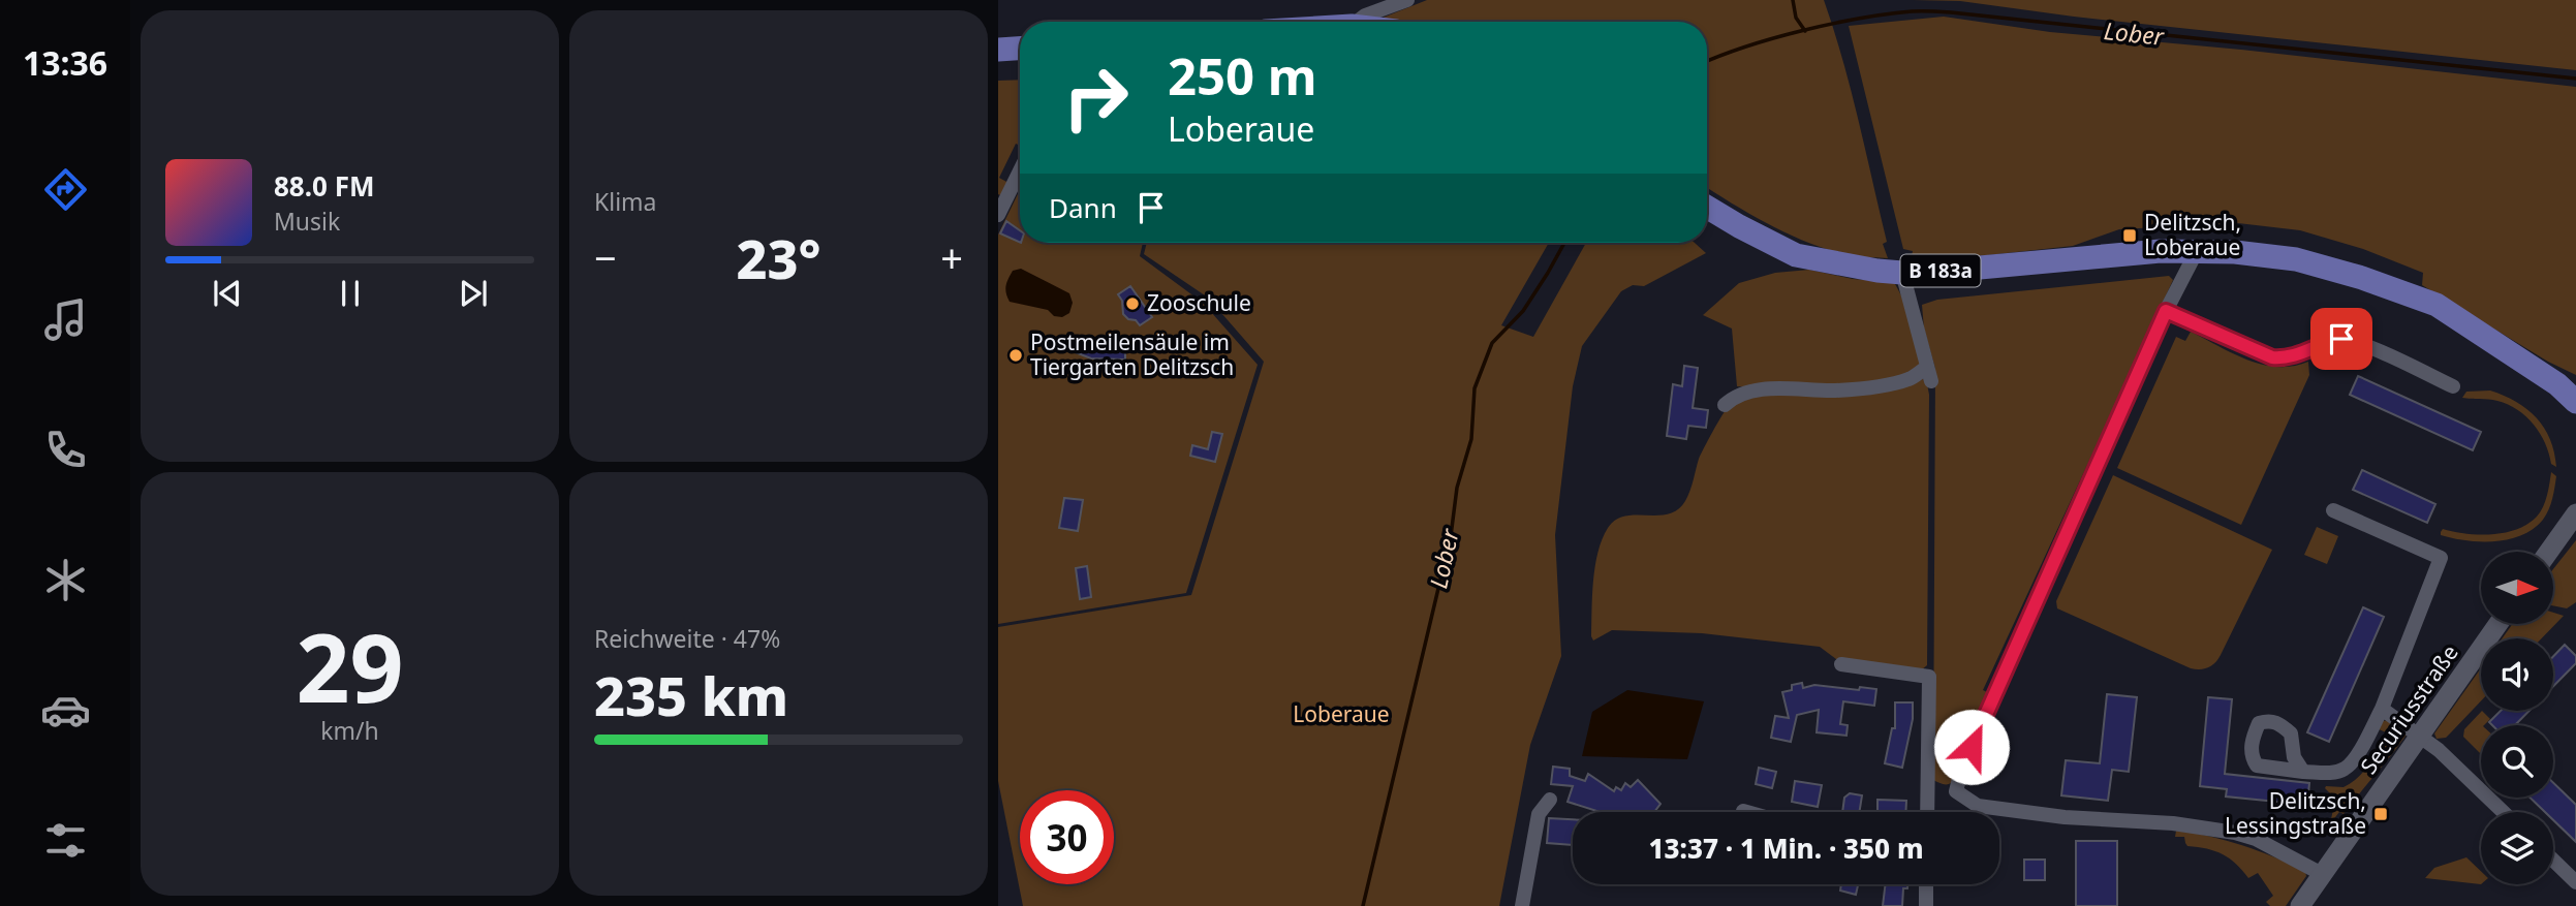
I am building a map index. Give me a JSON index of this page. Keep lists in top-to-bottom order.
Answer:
{
  "streets": {
    "main road": ["B 183a"],
    "street": ["Securiusstraße"]
  },
  "water": ["Lober"],
  "parks": ["Loberaue"],
  "places": {
    "transit": ["Delitzsch, Loberaue", "Delitzsch, Lessingstraße"],
    "other": ["Zooschule", "Postmeilensäule im Tiergarten Delitzsch"]
  },
  "north": "right",
  "page": {
    "tabs": "13:36",
    "tile": [
      "Klima",
      ["29", "km/h"],
      ["Reichweite · 47%", "235 km"]
    ],
    "turn": ["250 m", "Loberaue"],
    "song": ["88.0 FM", "Musik"],
    "then": "Dann",
    "heat": ["−", "23°", "+"],
    "limit": "30",
    "trip": "13:37 · 1 Min. · 350 m"
  }
}
